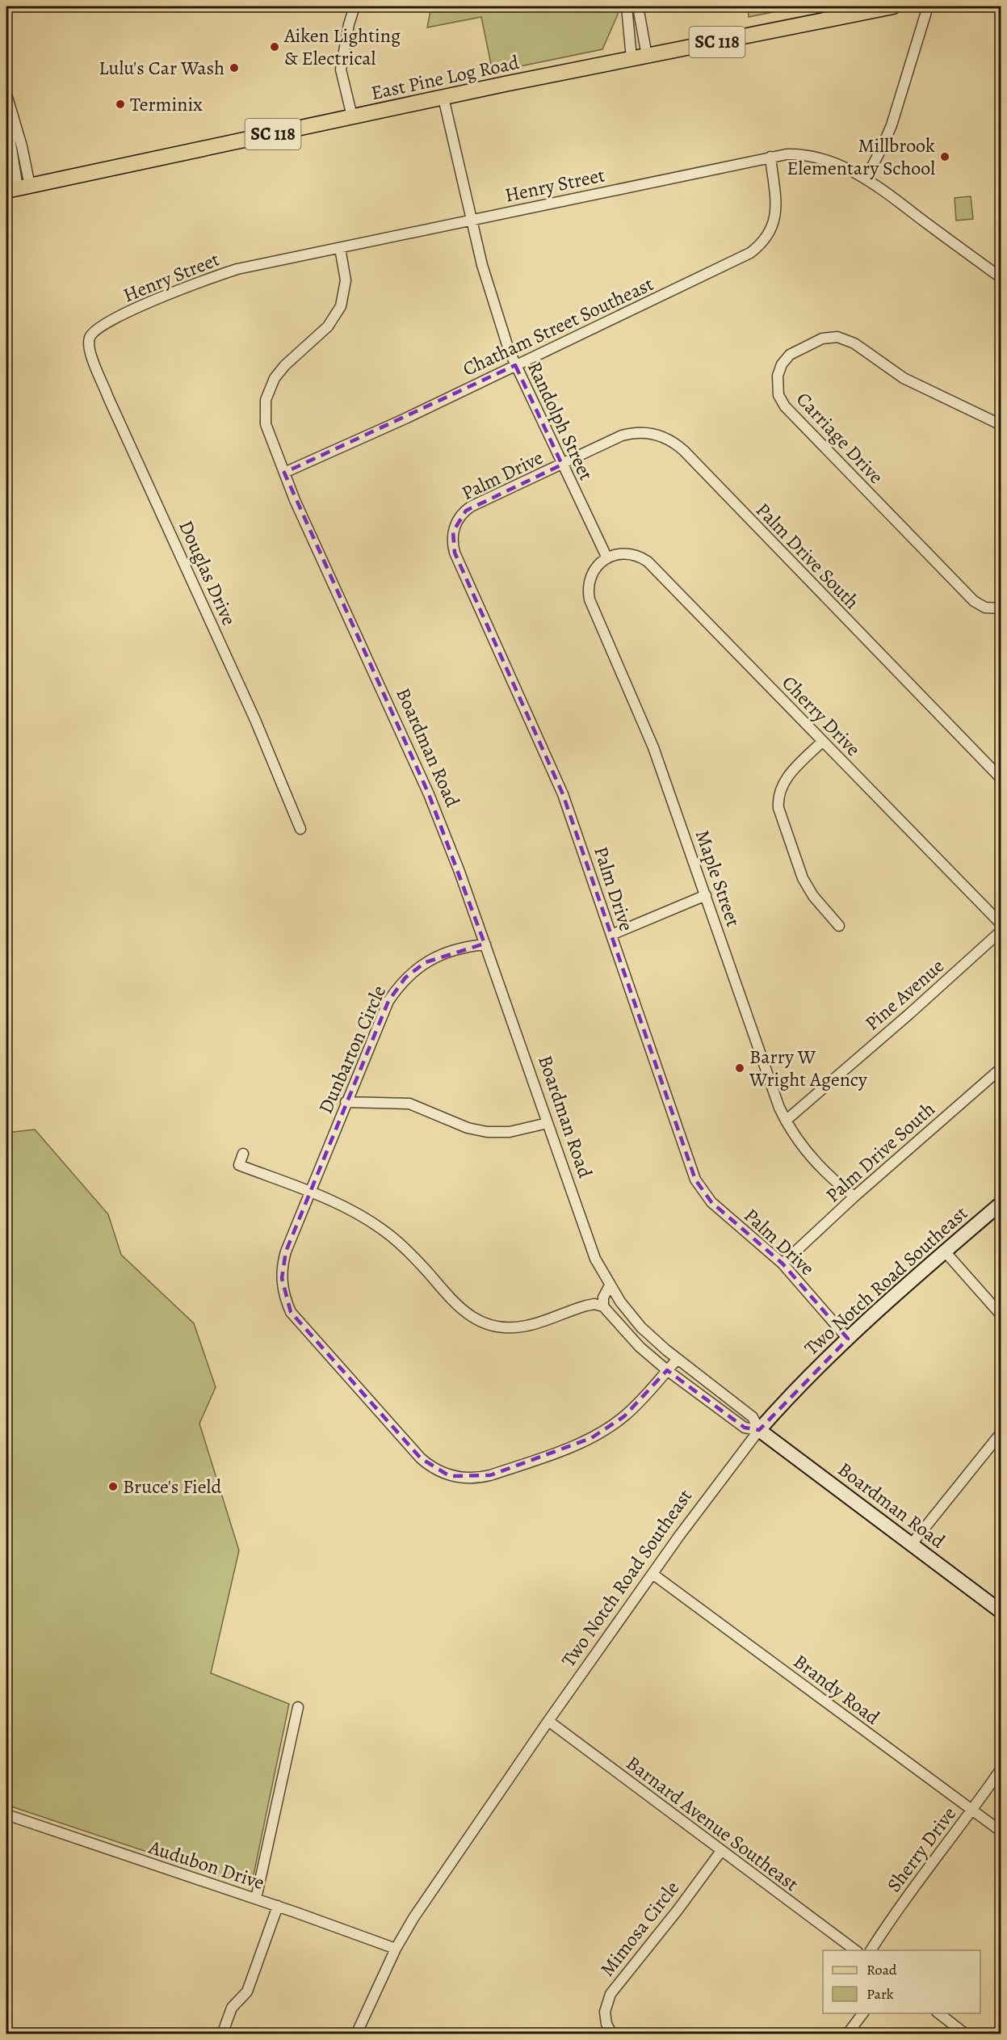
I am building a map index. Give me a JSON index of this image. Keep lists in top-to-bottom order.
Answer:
{
  "streets": {
    "main road": ["SC 118", "East Pine Log Road"],
    "street": [
      "Henry Street",
      "Chatham Street Southeast",
      "Randolph Street",
      "Carriage Drive",
      "Palm Drive",
      "Palm Drive South",
      "Douglas Drive",
      "Cherry Drive",
      "Boardman Road",
      "Maple Street",
      "Pine Avenue",
      "Dunbarton Circle",
      "Two Notch Road Southeast",
      "Brandy Road",
      "Barnard Avenue Southeast",
      "Sherry Drive",
      "Audubon Drive",
      "Mimosa Circle"
    ]
  },
  "crossings": [
    ["East Pine Log Road", "Randolph Street"],
    ["Henry Street", "Chatham Street Southeast"],
    ["Henry Street", "Randolph Street"],
    ["Henry Street", "Douglas Drive"],
    ["Henry Street", "Boardman Road"],
    ["Chatham Street Southeast", "Randolph Street"],
    ["Chatham Street Southeast", "Boardman Road"],
    ["Randolph Street", "Palm Drive"],
    ["Randolph Street", "Palm Drive South"],
    ["Randolph Street", "Cherry Drive"],
    ["Randolph Street", "Maple Street"],
    ["Palm Drive", "Palm Drive South"],
    ["Palm Drive", "Two Notch Road Southeast"],
    ["Palm Drive South", "Maple Street"],
    ["Cherry Drive", "Maple Street"],
    ["Boardman Road", "Dunbarton Circle"],
    ["Boardman Road", "Two Notch Road Southeast"],
    ["Maple Street", "Pine Avenue"],
    ["Two Notch Road Southeast", "Brandy Road"],
    ["Two Notch Road Southeast", "Barnard Avenue Southeast"],
    ["Two Notch Road Southeast", "Audubon Drive"],
    ["Brandy Road", "Sherry Drive"],
    ["Barnard Avenue Southeast", "Mimosa Circle"]
  ],
  "places": [
    "Aiken Lighting & Electrical",
    "Lulu's Car Wash",
    "Terminix",
    "Millbrook Elementary School",
    "Barry W Wright Agency",
    "Bruce's Field"
  ],
  "legend": ["Road", "Park"]
}
